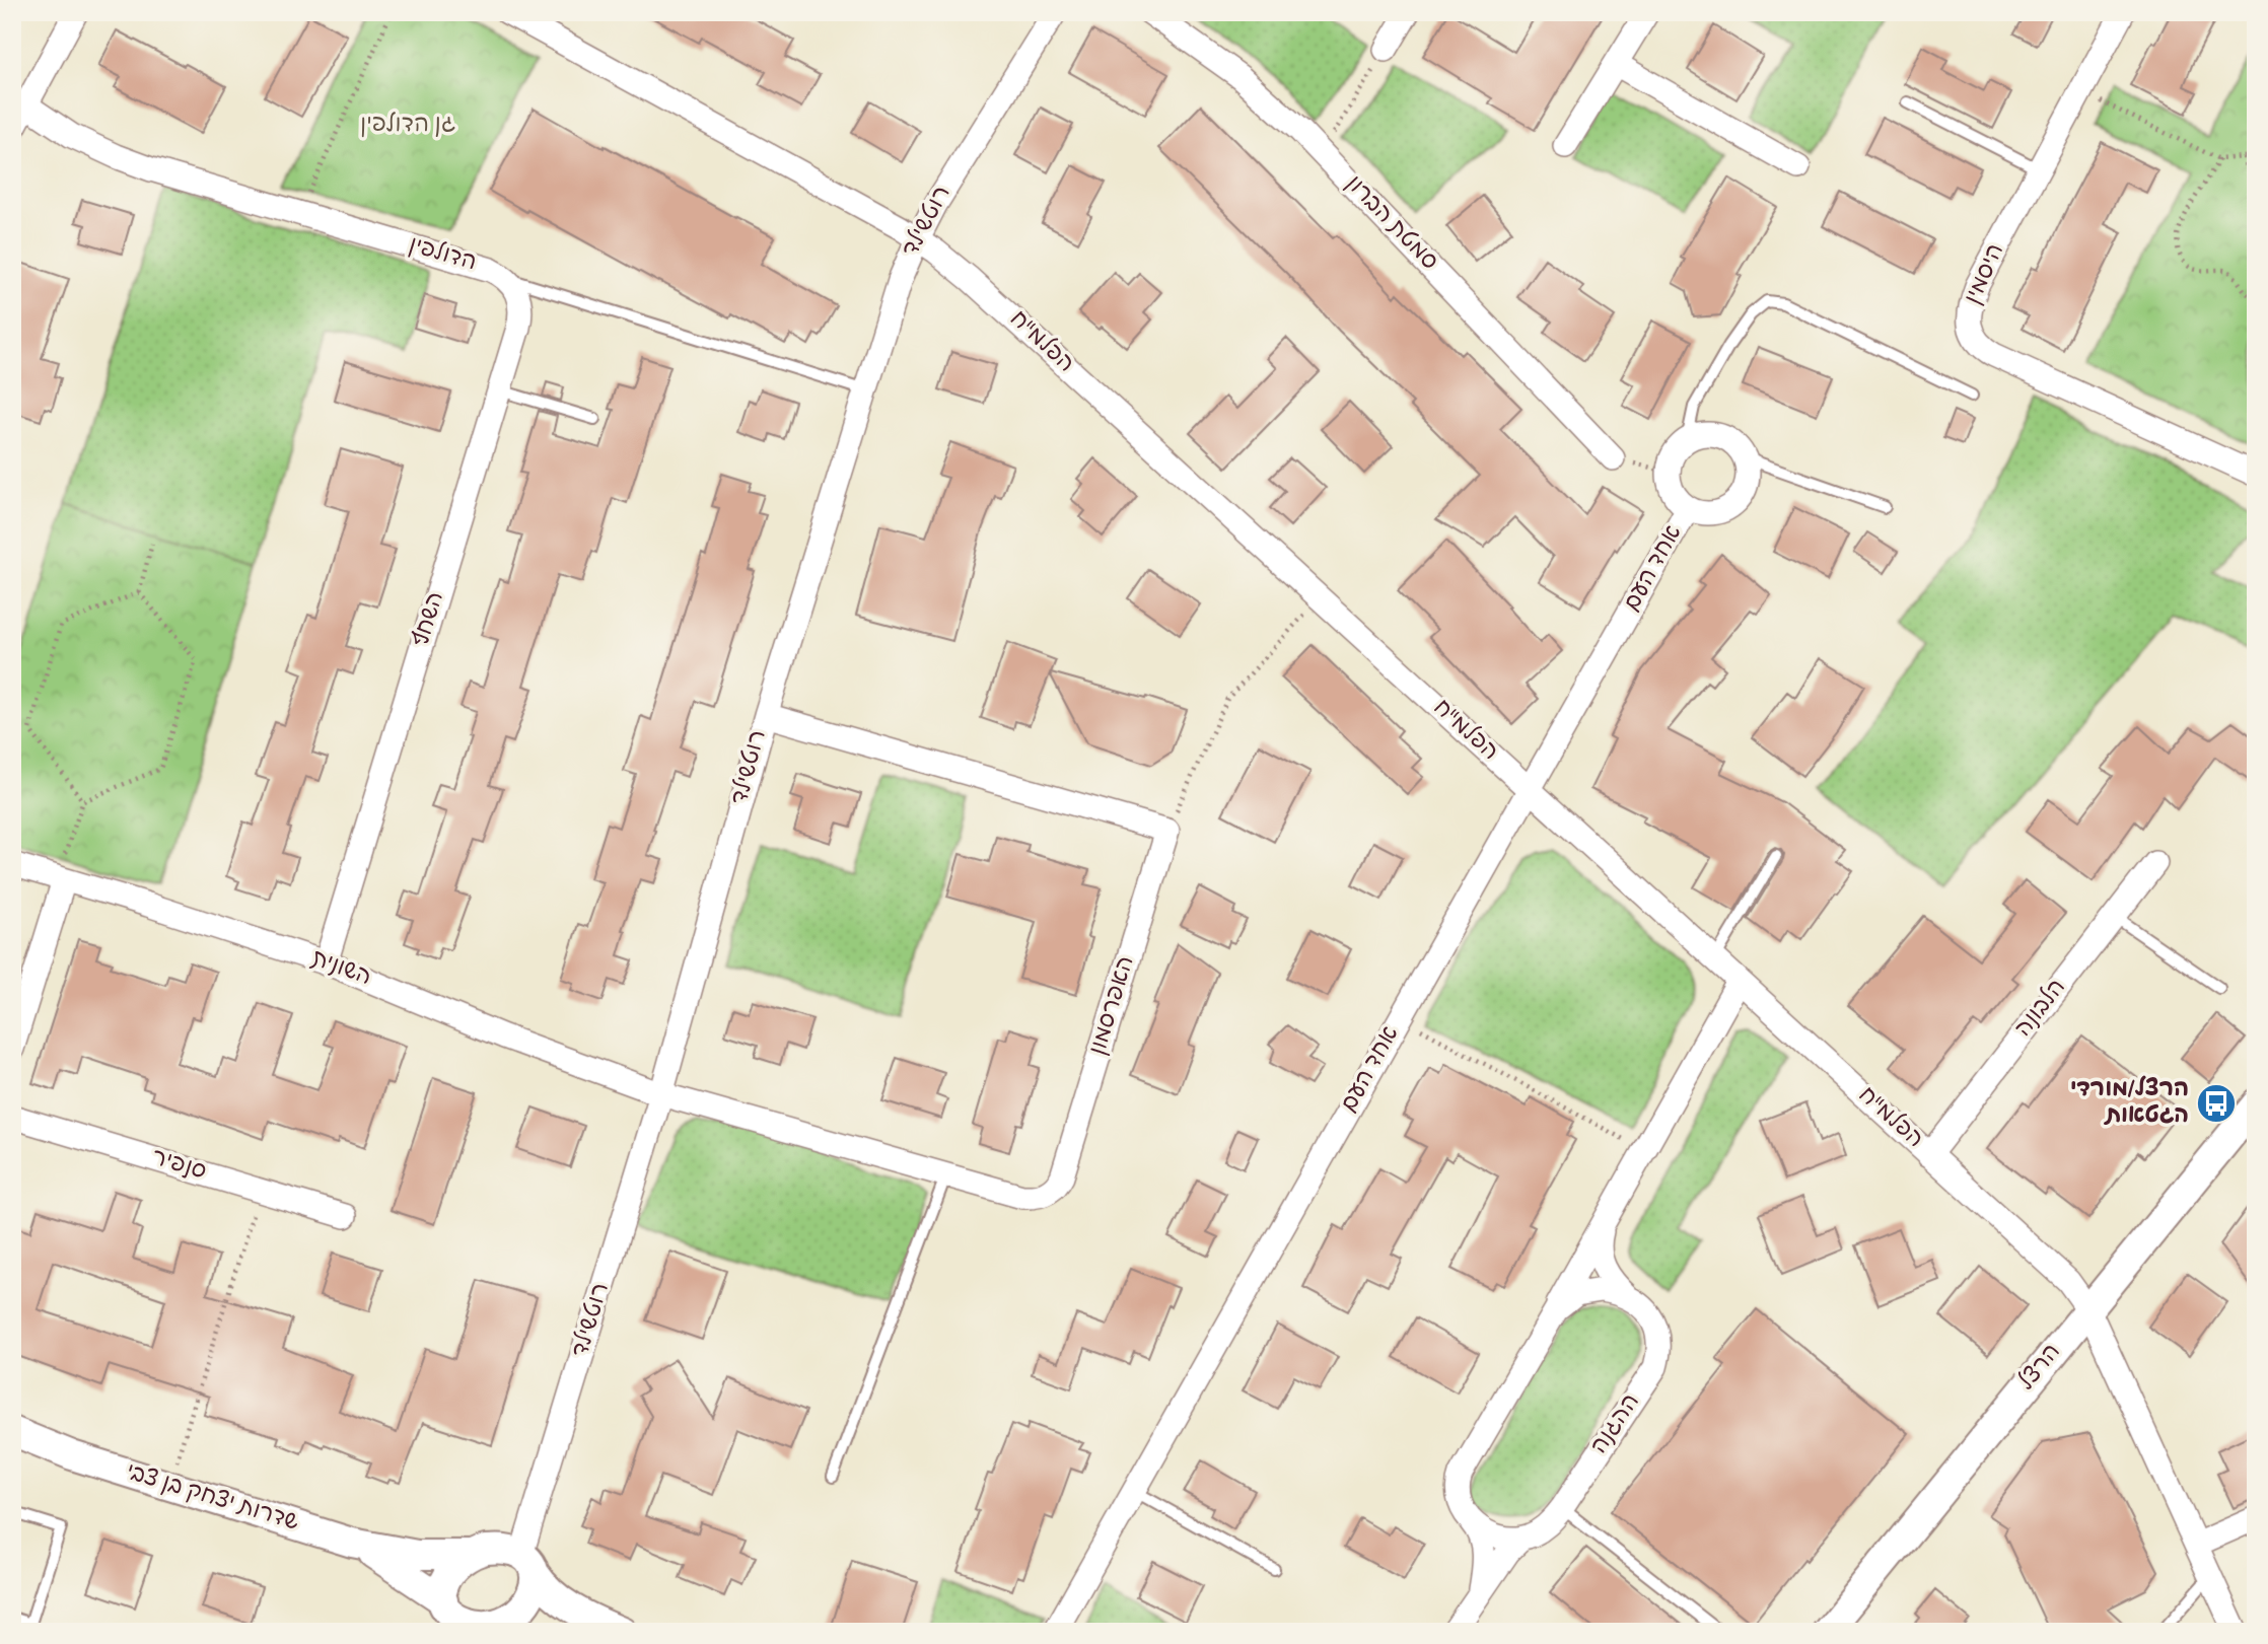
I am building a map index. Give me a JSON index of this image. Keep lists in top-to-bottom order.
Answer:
{
  "streets": {
    "street": [
      "רוטשילד",
      "סמטת הברון",
      "הדולפין",
      "היסמין",
      "הפלמ\"ח",
      "אחד העם",
      "השחף",
      "השונית",
      "האפרסמון",
      "הלבונה",
      "סנפיר",
      "הרצל",
      "ההגנה",
      "שדרות יצחק בן צבי"
    ]
  },
  "crossings": [
    ["רוטשילד", "הדולפין"],
    ["רוטשילד", "הפלמ\"ח"],
    ["רוטשילד", "השונית"],
    ["רוטשילד", "האפרסמון"],
    ["רוטשילד", "שדרות יצחק בן צבי"],
    ["הדולפין", "השחף"],
    ["הפלמ\"ח", "אחד העם"],
    ["הפלמ\"ח", "הלבונה"],
    ["הפלמ\"ח", "הרצל"],
    ["הפלמ\"ח", "ההגנה"],
    ["השחף", "השונית"],
    ["השונית", "האפרסמון"]
  ],
  "parks": ["גן הדולפין"],
  "places": {
    "bus stop": ["הרצל/מורדי הגטאות"]
  }
}
